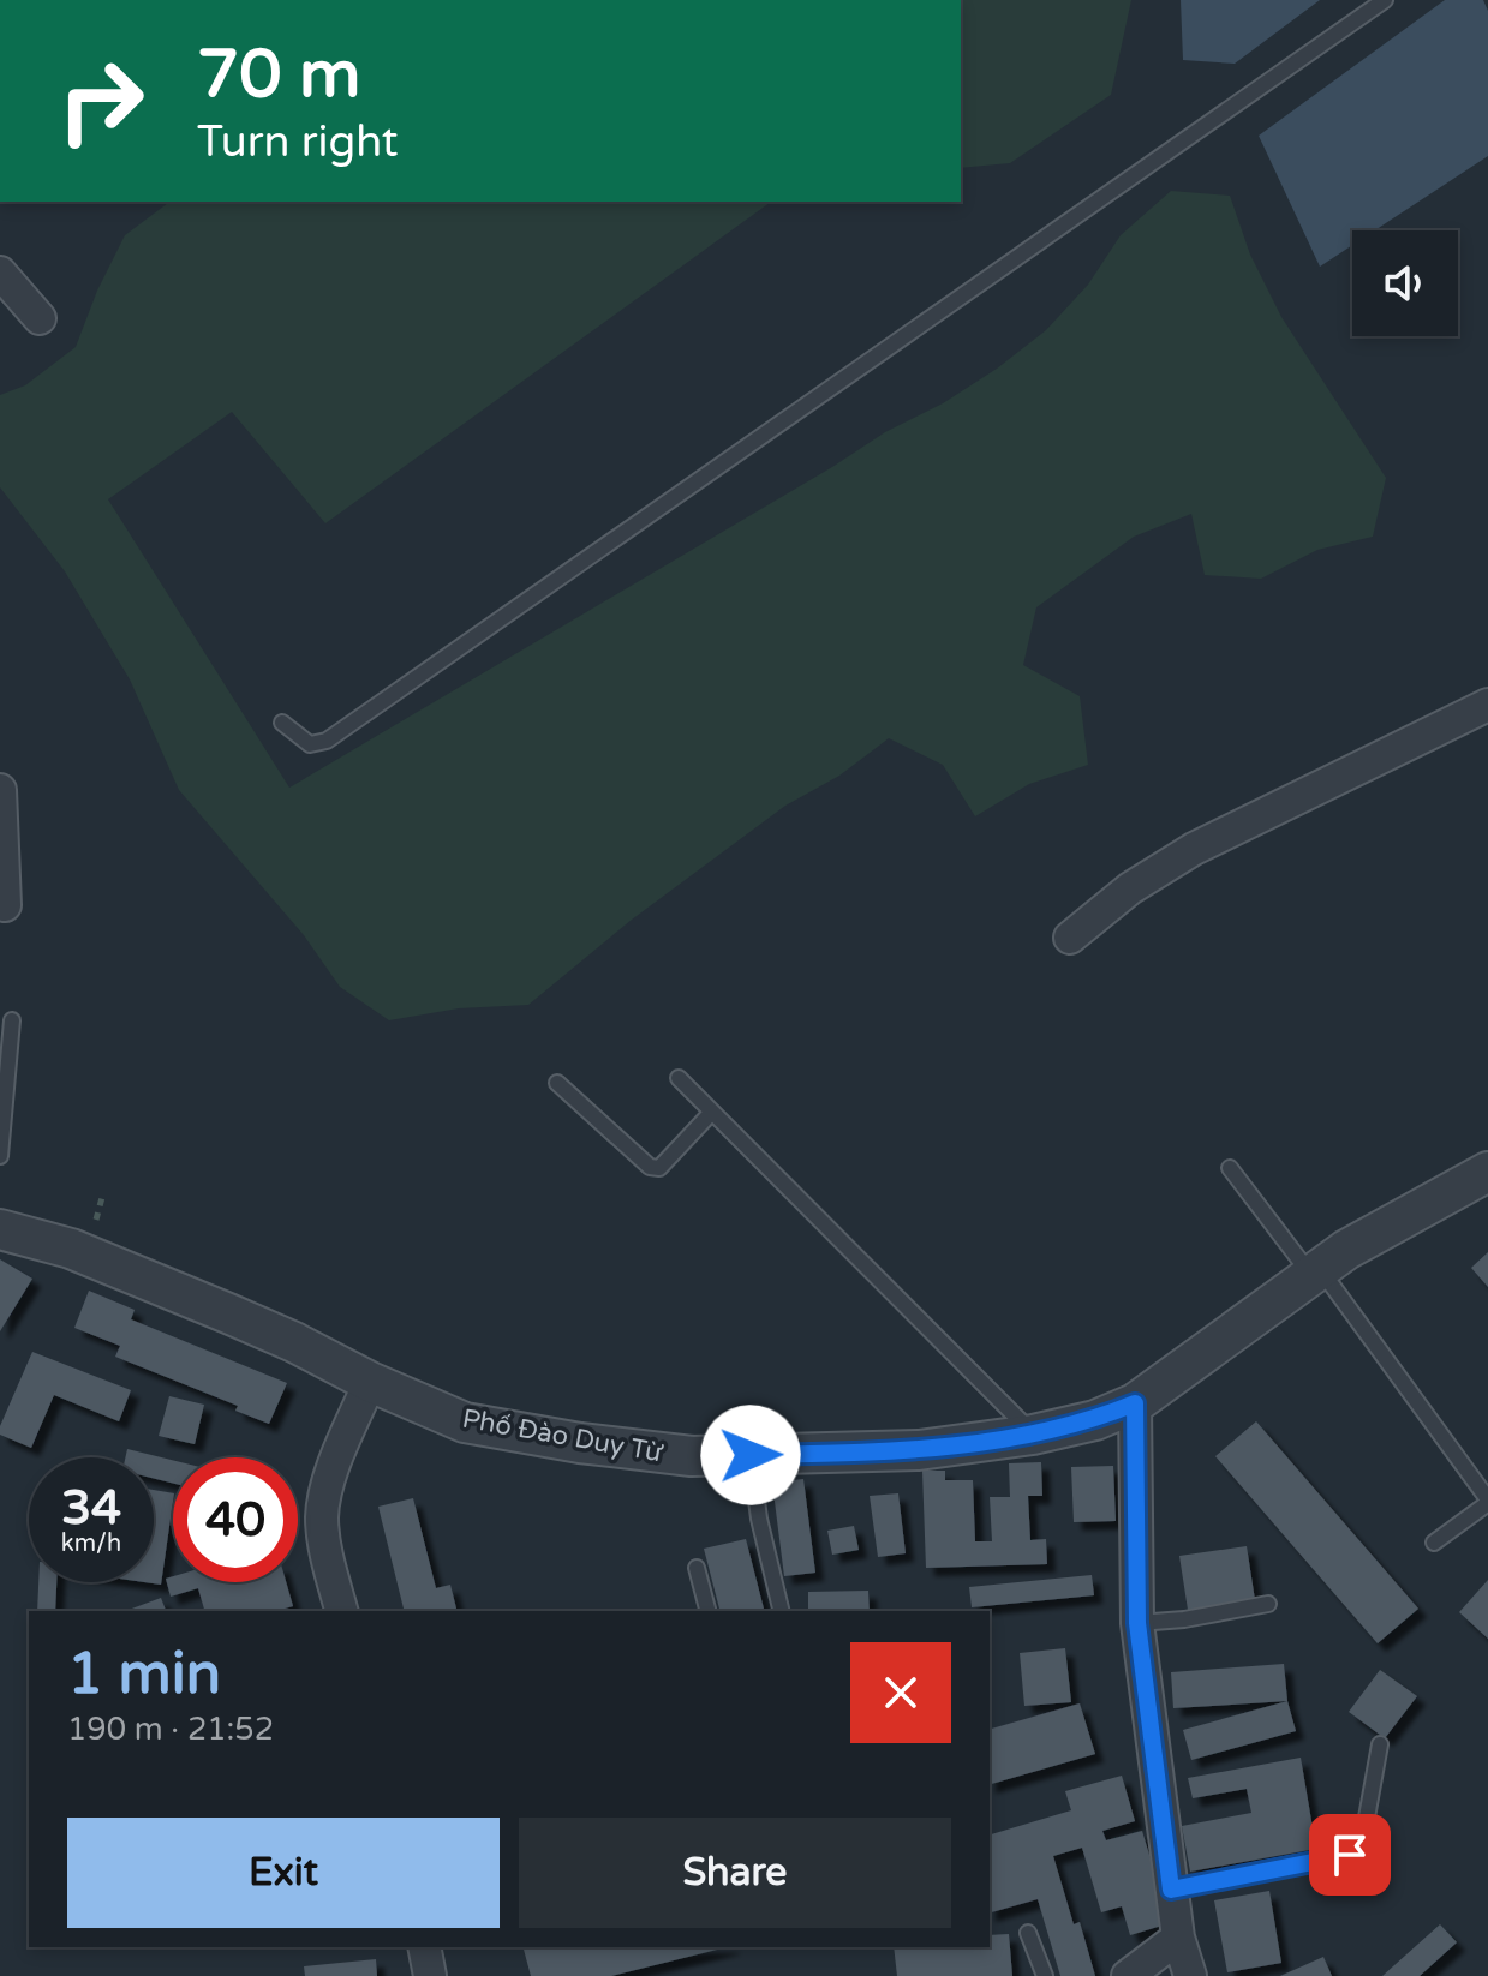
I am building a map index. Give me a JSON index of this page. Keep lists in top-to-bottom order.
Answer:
{
  "streets": {
    "street": ["Phố Đào Duy Từ"]
  },
  "page": {
    "turn": ["70 m", "Turn right"],
    "speed": "34 km/h",
    "limit": "40",
    "heading": ["1 min", "190 m · 21:52"],
    "buttons": ["Exit", "Share"]
  }
}
